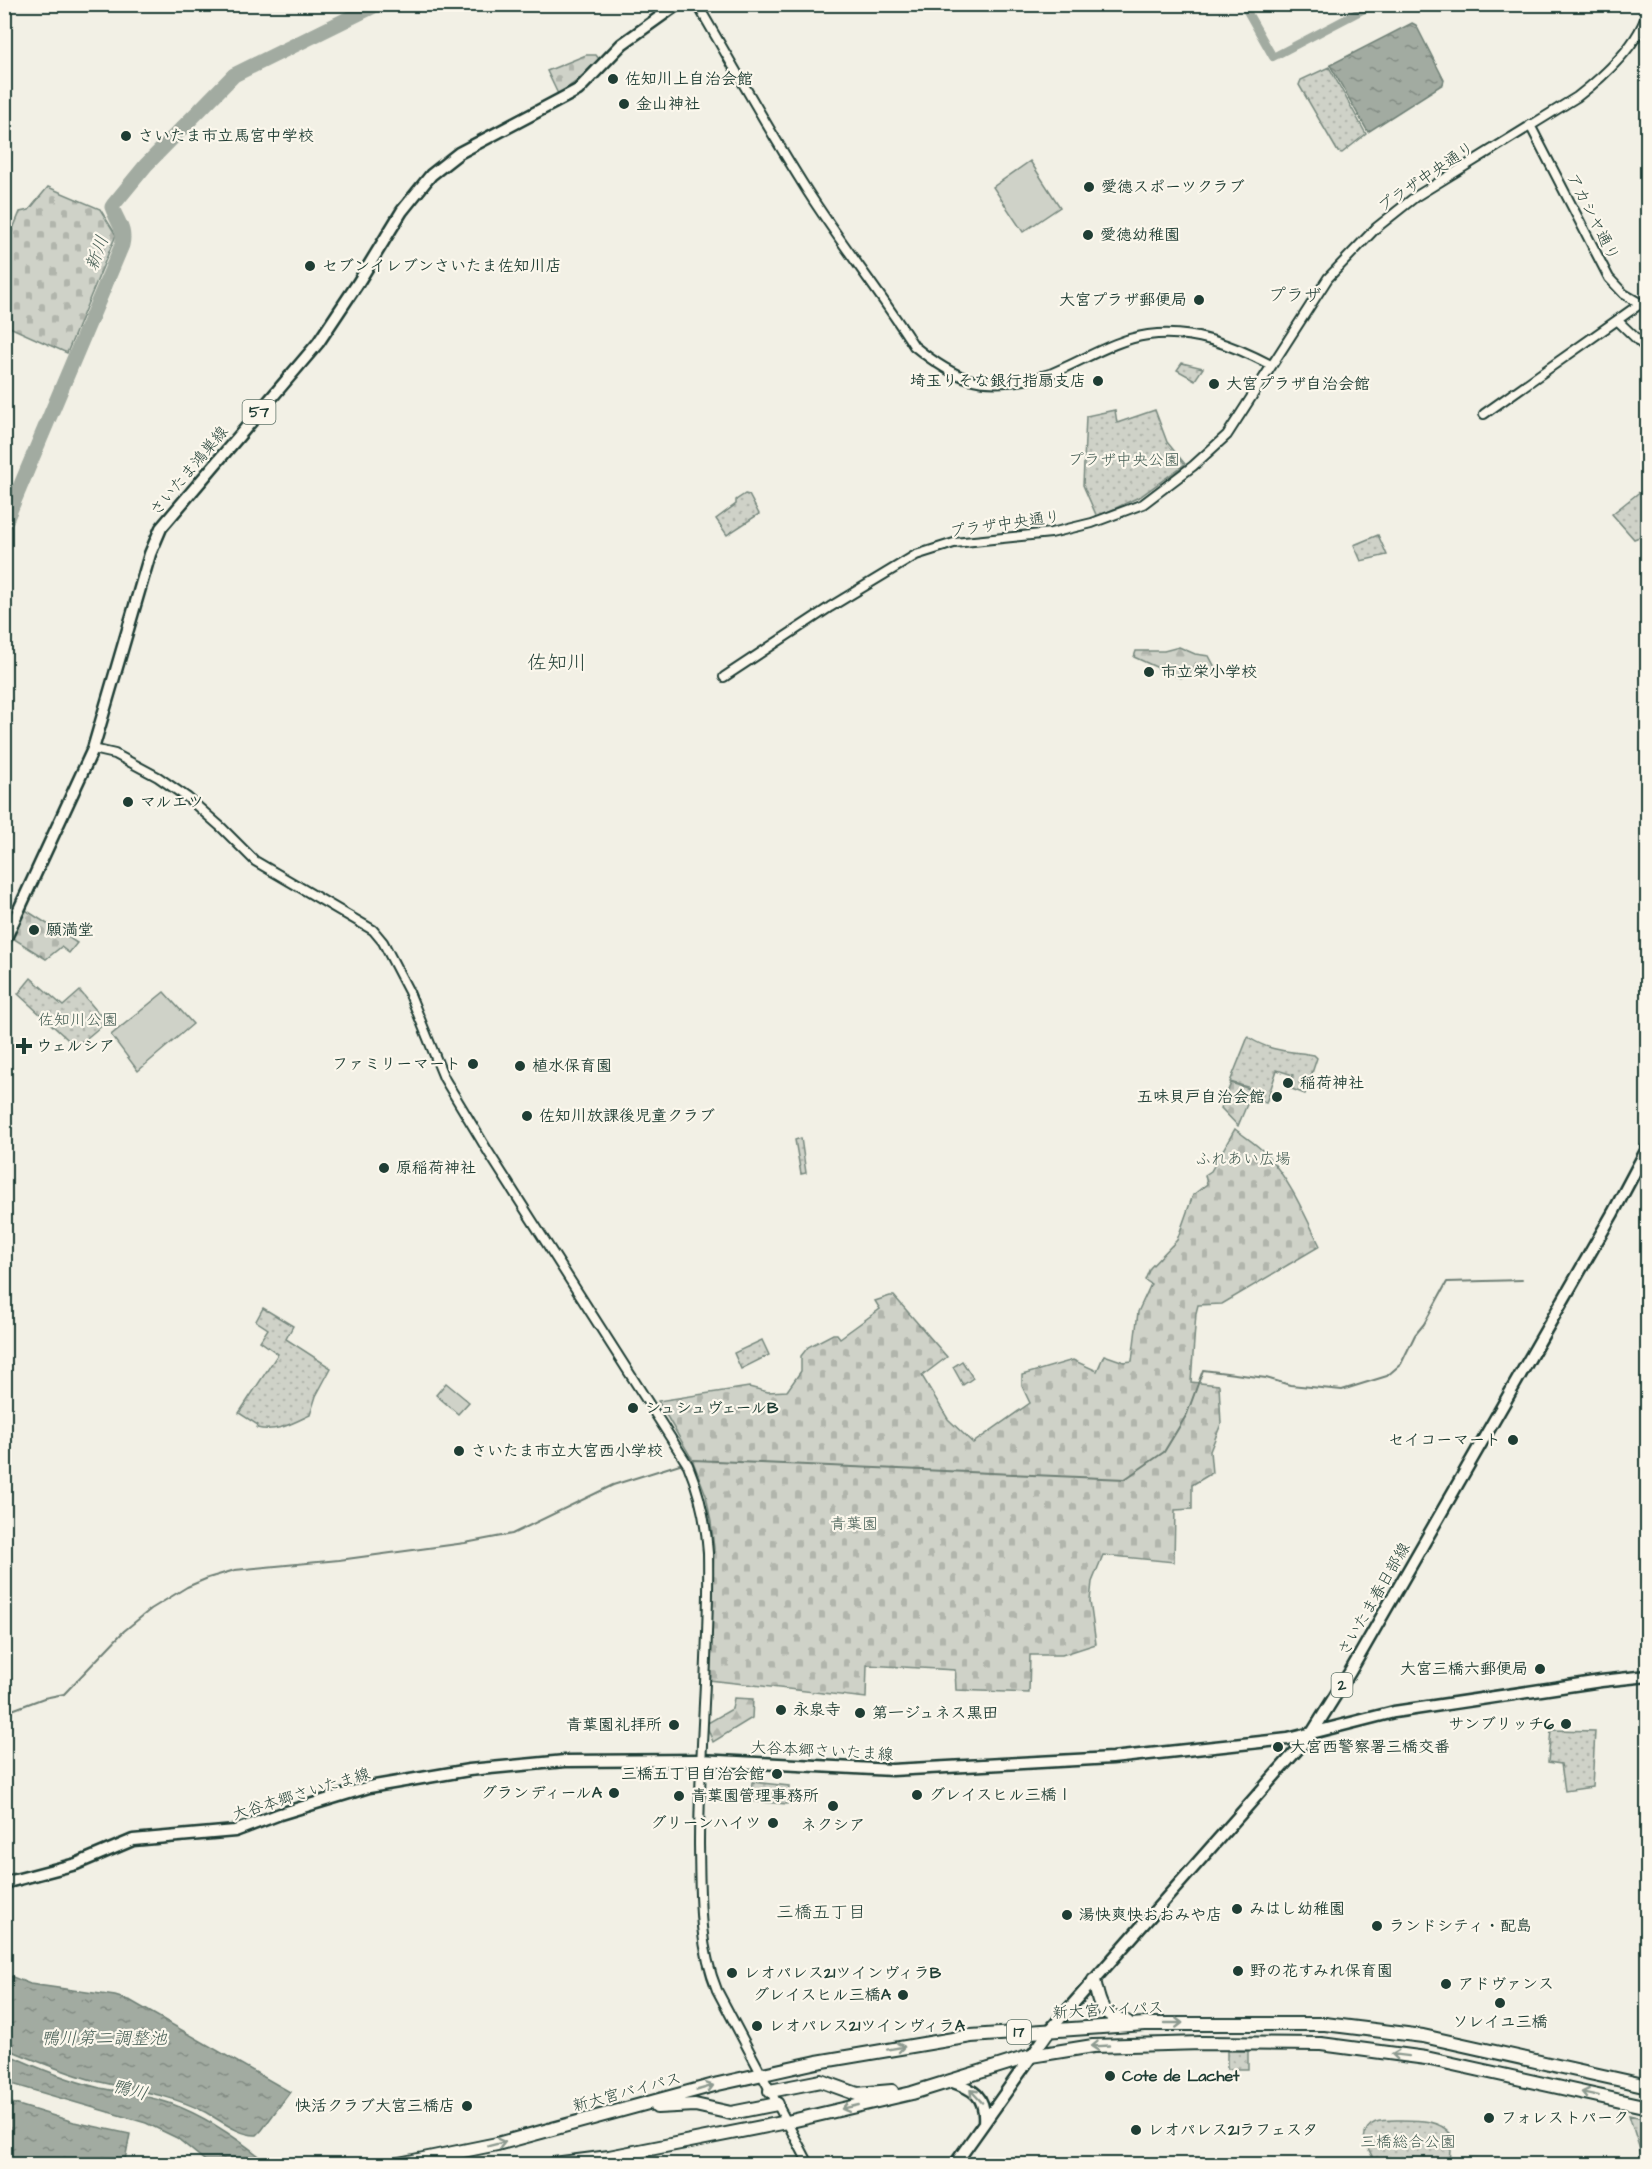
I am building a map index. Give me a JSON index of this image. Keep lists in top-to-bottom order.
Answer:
{
  "streets": {
    "highway": ["新大宮バイパス", "17"],
    "main road": [
      "57",
      "さいたま鴻巣線",
      "さいたま春日部線",
      "2",
      "大谷本郷さいたま線"
    ],
    "street": ["プラザ中央通り", "アカシヤ通り"]
  },
  "crossings": [
    ["プラザ中央通り", "アカシヤ通り"],
    ["さいたま春日部線", "大谷本郷さいたま線"],
    ["さいたま春日部線", "新大宮バイパス"],
    ["さいたま春日部線", "17"]
  ],
  "districts": ["プラザ", "佐知川", "三橋五丁目"],
  "water": ["新川", "鴨川第二調整池", "鴨川"],
  "parks": [
    "プラザ中央公園",
    "佐知川公園",
    "ふれあい広場",
    "青葉園",
    "三橋総合公園"
  ],
  "places": {
    "other": [
      "佐知川上自治会館",
      "金山神社",
      "さいたま市立馬宮中学校",
      "愛徳スポーツクラブ",
      "愛徳幼稚園",
      "セブンイレブンさいたま佐知川店",
      "大宮プラザ郵便局",
      "埼玉りそな銀行指扇支店",
      "大宮プラザ自治会館",
      "市立栄小学校",
      "マルエツ",
      "願満堂",
      "ファミリーマート",
      "植水保育園",
      "稲荷神社",
      "五味貝戸自治会館",
      "佐知川放課後児童クラブ",
      "原稲荷神社",
      "シュシュヴェールB",
      "セイコーマート",
      "さいたま市立大宮西小学校",
      "大宮三橋六郵便局",
      "永泉寺",
      "第一ジュネス黒田",
      "サンブリッチ6",
      "青葉園礼拝所",
      "大宮西警察署三橋交番",
      "三橋五丁目自治会館",
      "グランディールA",
      "グレイスヒル三橋Ⅰ",
      "青葉園管理事務所",
      "ネクシア",
      "グリーンハイツ",
      "みはし幼稚園",
      "湯快爽快おおみや店",
      "ランドシティ・配島",
      "野の花すみれ保育園",
      "レオパレス21ツインヴィラB",
      "アドヴァンス",
      "グレイスヒル三橋A",
      "ソレイユ三橋",
      "レオパレス21ツインヴィラA",
      "Cote de Lachet",
      "快活クラブ大宮三橋店",
      "フォレストパーク",
      "レオパレス21ラフェスタ"
    ],
    "health": ["ウェルシア"]
  }
}
